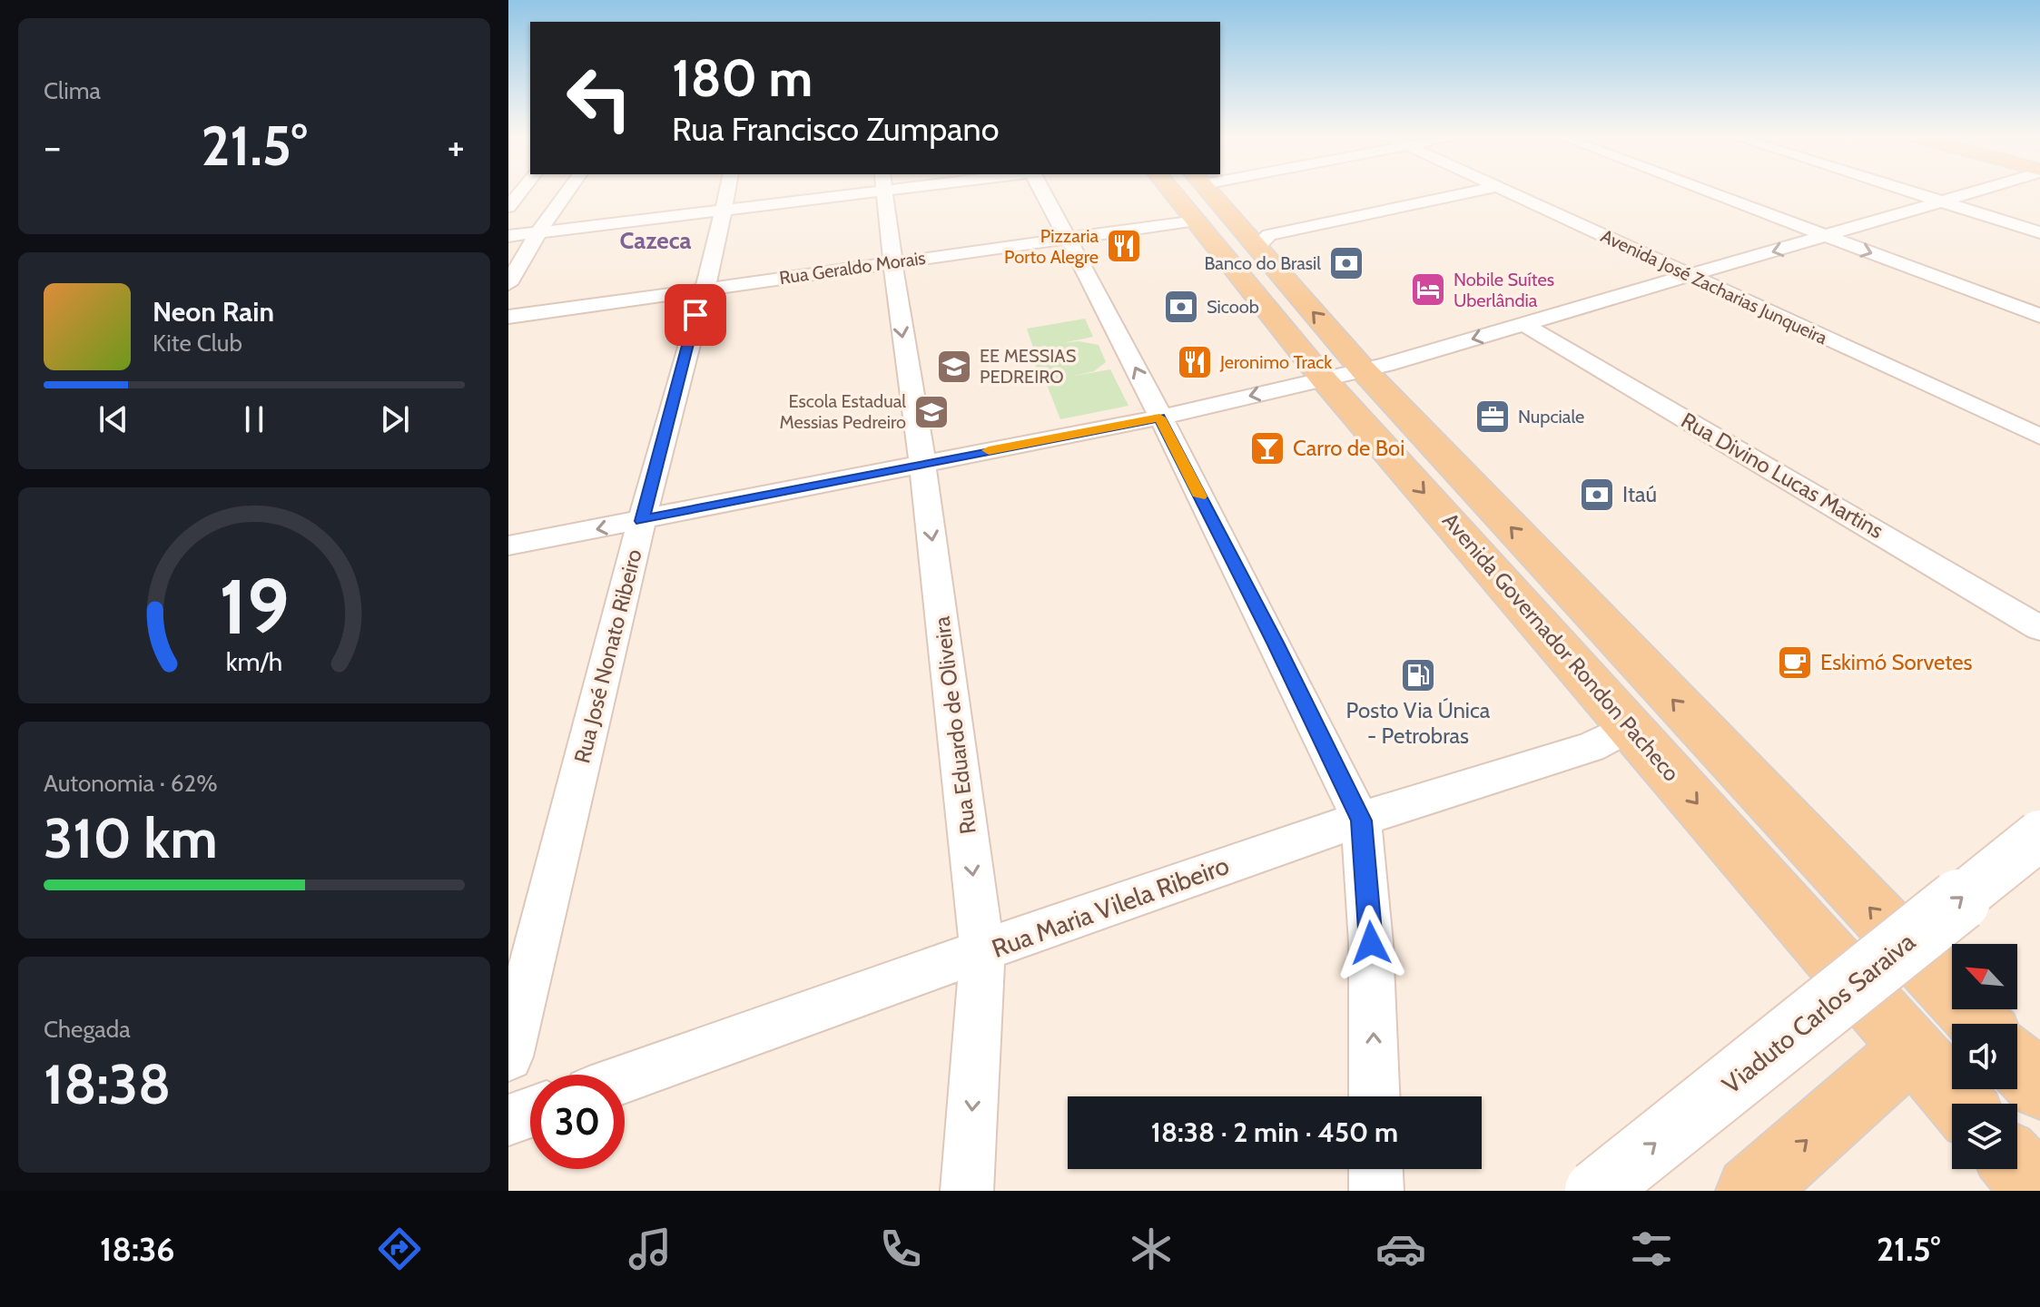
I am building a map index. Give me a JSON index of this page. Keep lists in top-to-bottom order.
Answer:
{
  "streets": {
    "main road": ["Avenida Governador Rondon Pacheco", "Viaduto Carlos Saraiva"],
    "street": [
      "Rua Geraldo Morais",
      "Avenida José Zacharias Junqueira",
      "Rua Divino Lucas Martins",
      "Rua José Nonato Ribeiro",
      "Rua Eduardo de Oliveira",
      "Rua Maria Vilela Ribeiro"
    ]
  },
  "crossings": [
    ["Rua Geraldo Morais", "Avenida Governador Rondon Pacheco"],
    ["Rua Geraldo Morais", "Rua José Nonato Ribeiro"],
    ["Rua Geraldo Morais", "Rua Eduardo de Oliveira"],
    ["Avenida Governador Rondon Pacheco", "Rua Maria Vilela Ribeiro"],
    ["Rua Eduardo de Oliveira", "Rua Maria Vilela Ribeiro"]
  ],
  "districts": ["Cazeca"],
  "places": {
    "restaurant": ["Pizzaria Porto Alegre", "Jeronimo Track"],
    "bank": ["Banco do Brasil", "Sicoob", "Itaú"],
    "hotel": ["Nobile Suítes Uberlândia"],
    "school or university": ["EE MESSIAS PEDREIRO", "Escola Estadual Messias Pedreiro"],
    "office": ["Nupciale"],
    "bar": ["Carro de Boi"],
    "cafe": ["Eskimó Sorvetes"],
    "fuel station": ["Posto Via Única - Petrobras"]
  },
  "north": "top left",
  "page": {
    "tile": [
      "Clima",
      ["Autonomia · 62%", "310 km"],
      ["Chegada", "18:38"]
    ],
    "turn": ["180 m", "Rua Francisco Zumpano"],
    "heat": ["−", "21.5°", "+"],
    "song": ["Neon Rain", "Kite Club"],
    "limit": "30",
    "trip": "18:38 · 2 min · 450 m",
    "tabs": ["18:36", "21.5°"],
    "gauge": ["19", "km/h"]
  }
}
